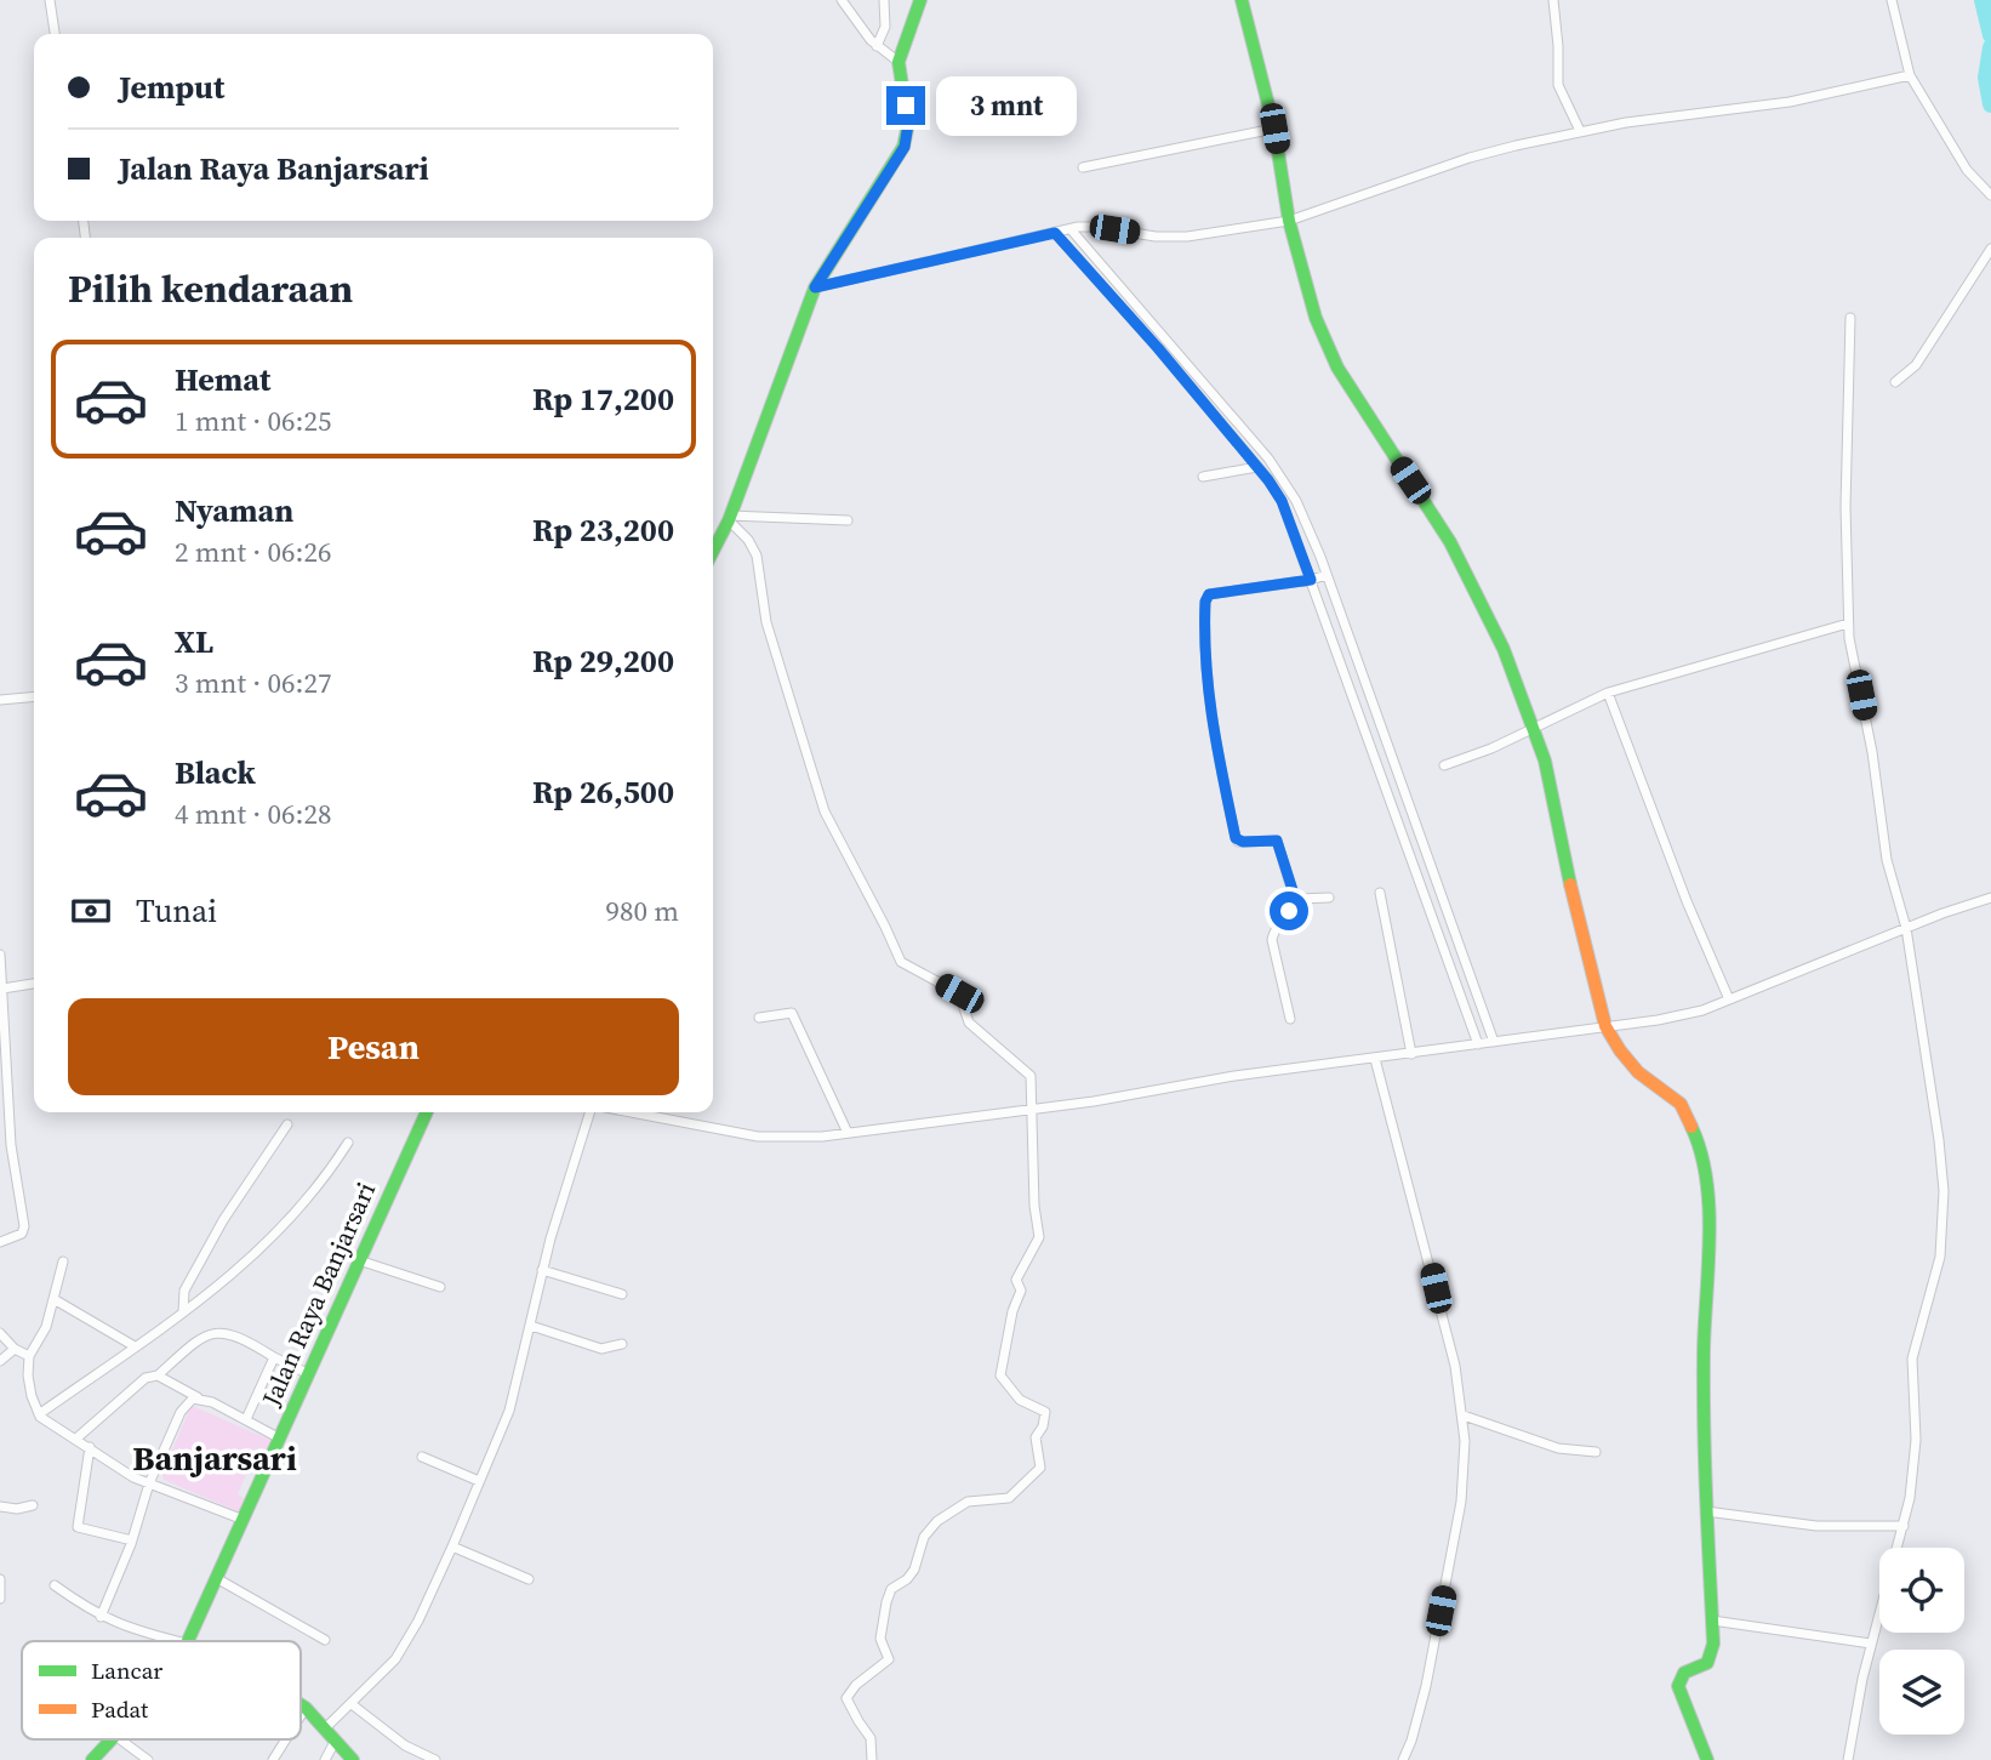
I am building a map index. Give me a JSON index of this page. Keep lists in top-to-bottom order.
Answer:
{
  "streets": {
    "main road": ["Jalan Raya Banjarsari"]
  },
  "districts": ["Banjarsari"],
  "legend": ["Lancar", "Padat"],
  "page": {
    "banner": ["Jemput", "Jalan Raya Banjarsari"],
    "bubble": "3 mnt",
    "heading": "Pilih kendaraan",
    "list": [
      {
        "name": "Hemat",
        "note": "1 mnt · 06:25",
        "value": "Rp 17,200"
      },
      {
        "name": "Nyaman",
        "note": "2 mnt · 06:26",
        "value": "Rp 23,200"
      },
      {
        "name": "XL",
        "note": "3 mnt · 06:27",
        "value": "Rp 29,200"
      },
      {
        "name": "Black",
        "note": "4 mnt · 06:28",
        "value": "Rp 26,500"
      }
    ],
    "pay": ["Tunai", "980 m"],
    "buttons": "Pesan"
  }
}
